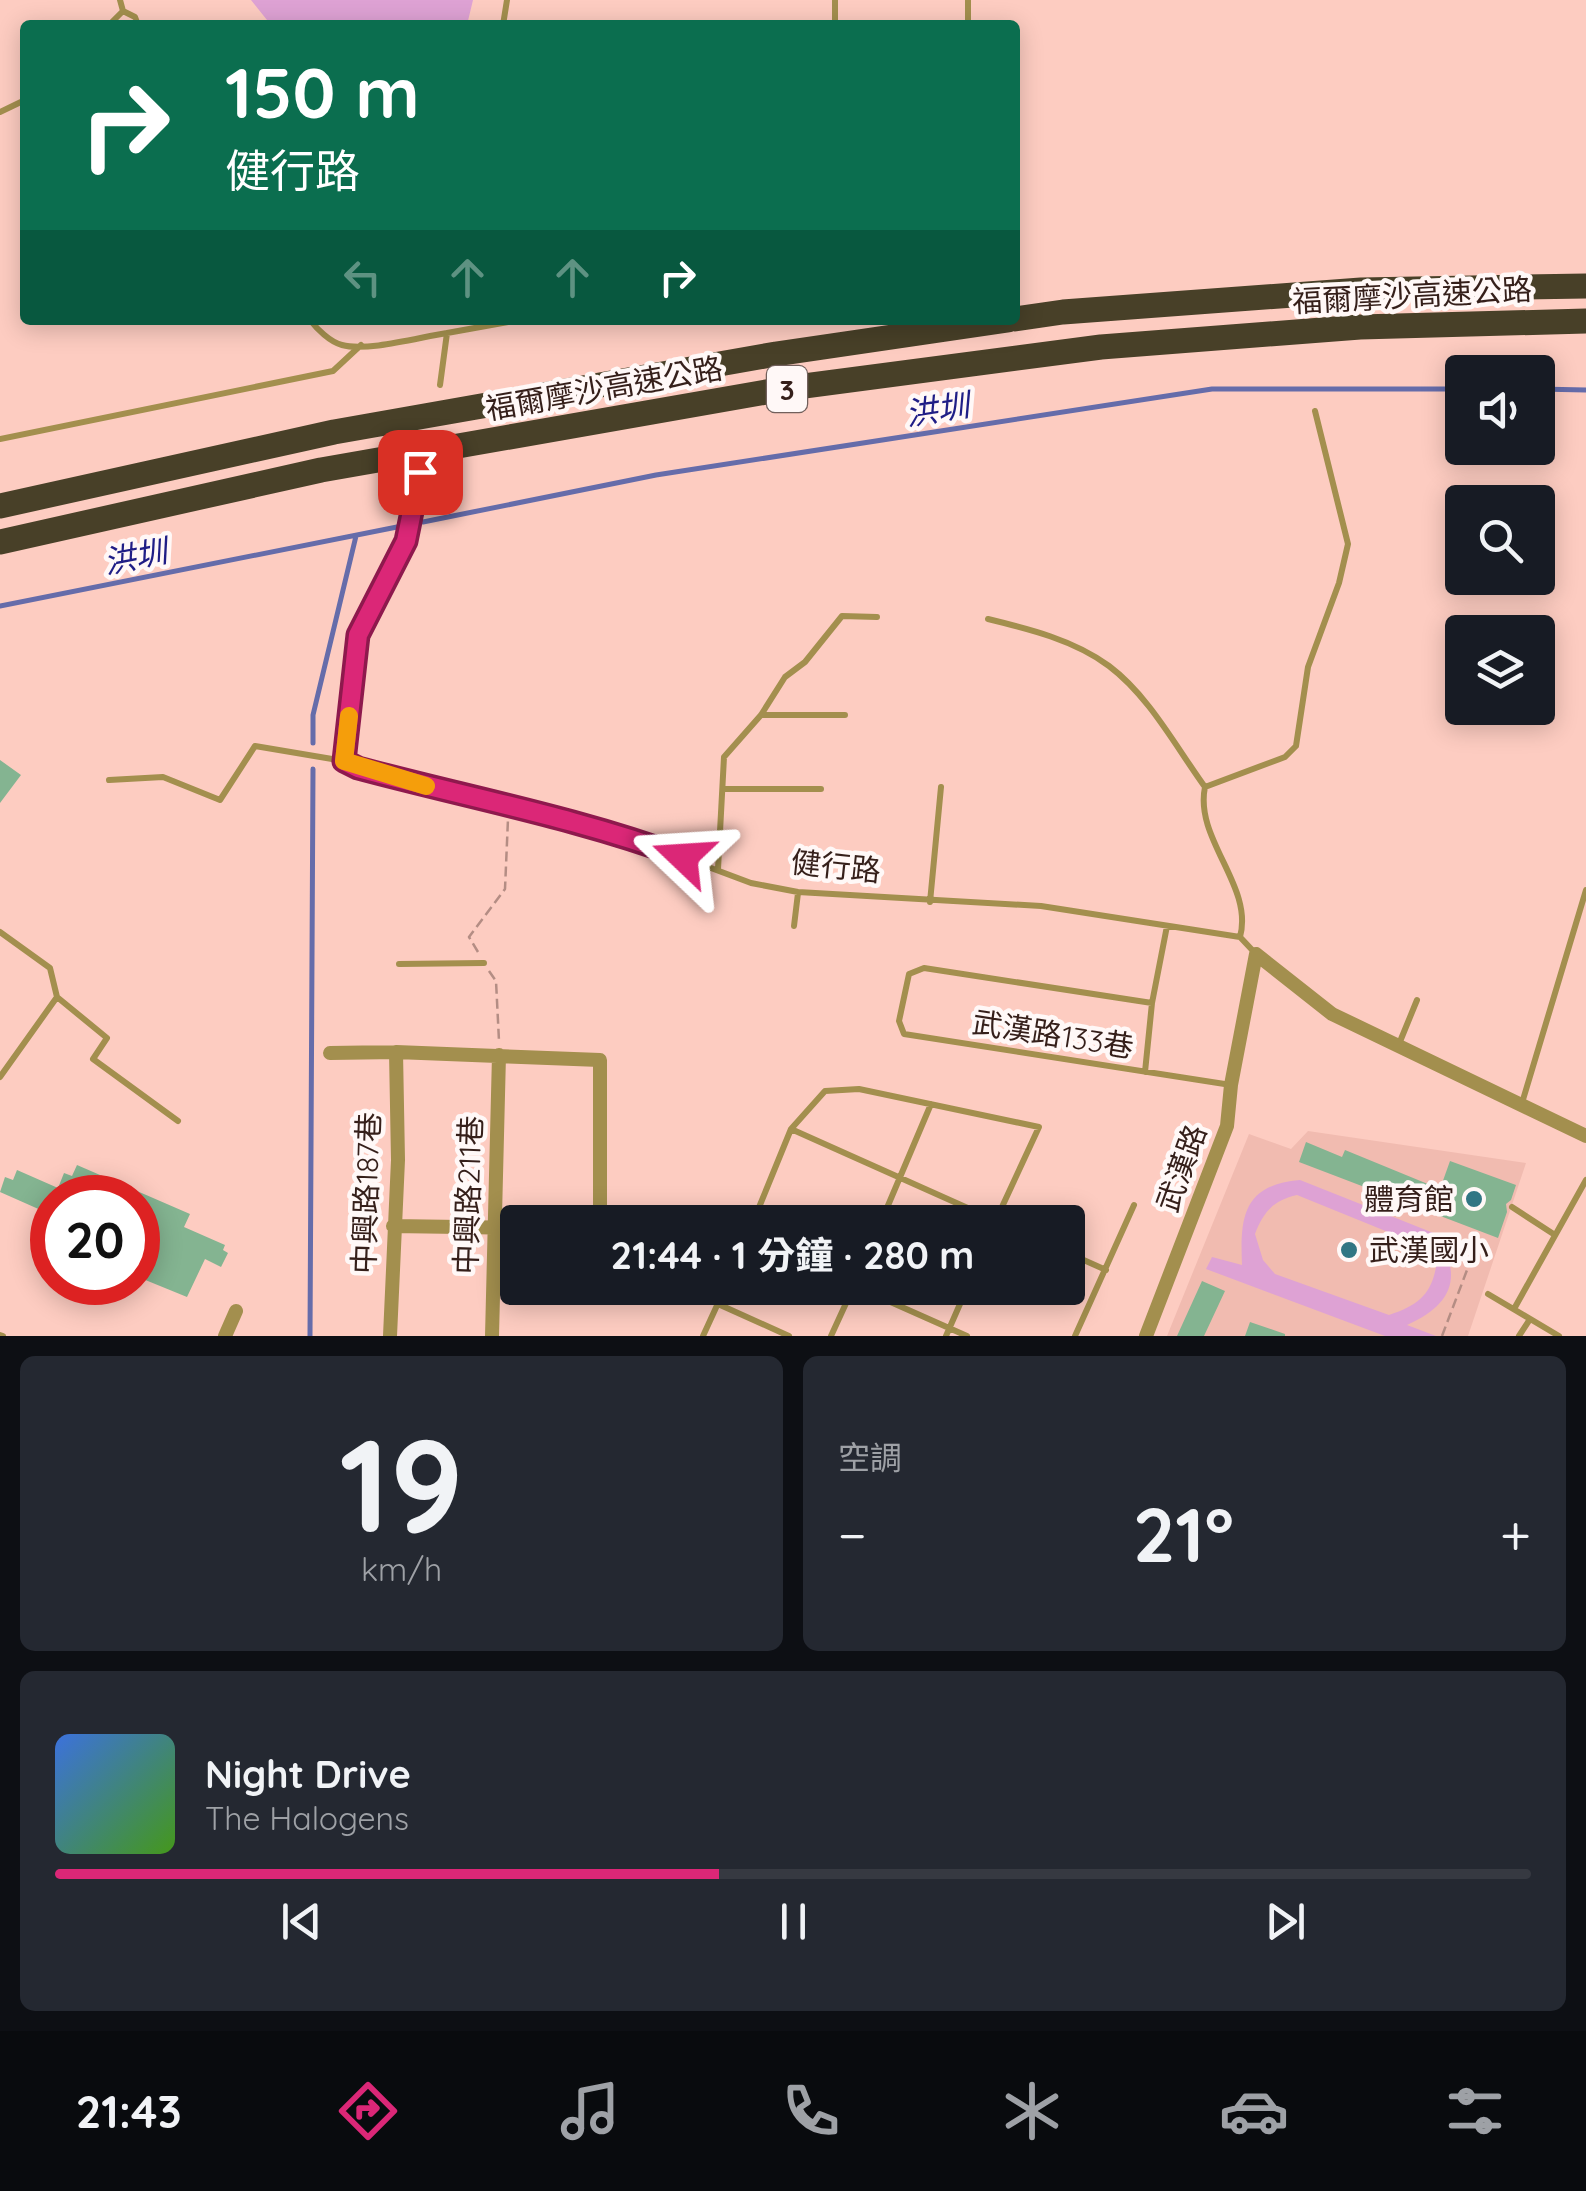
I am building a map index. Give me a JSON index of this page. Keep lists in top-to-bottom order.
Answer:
{
  "streets": {
    "highway": ["福爾摩沙高速公路", "3"],
    "street": ["武漢路", "中興路187巷", "中興路211巷"],
    "lane": ["健行路", "武漢路133巷"]
  },
  "crossings": [
    ["武漢路133巷", "武漢路"]
  ],
  "water": ["洪圳"],
  "places": ["體育館", "武漢國小"],
  "page": {
    "turn": ["150 m", "健行路"],
    "limit": "20",
    "trip": "21:44 · 1 分鐘 · 280 m",
    "tile": [
      ["19", "km/h"],
      "空調"
    ],
    "heat": ["−", "21°", "+"],
    "song": ["Night Drive", "The Halogens"],
    "tabs": "21:43"
  }
}
